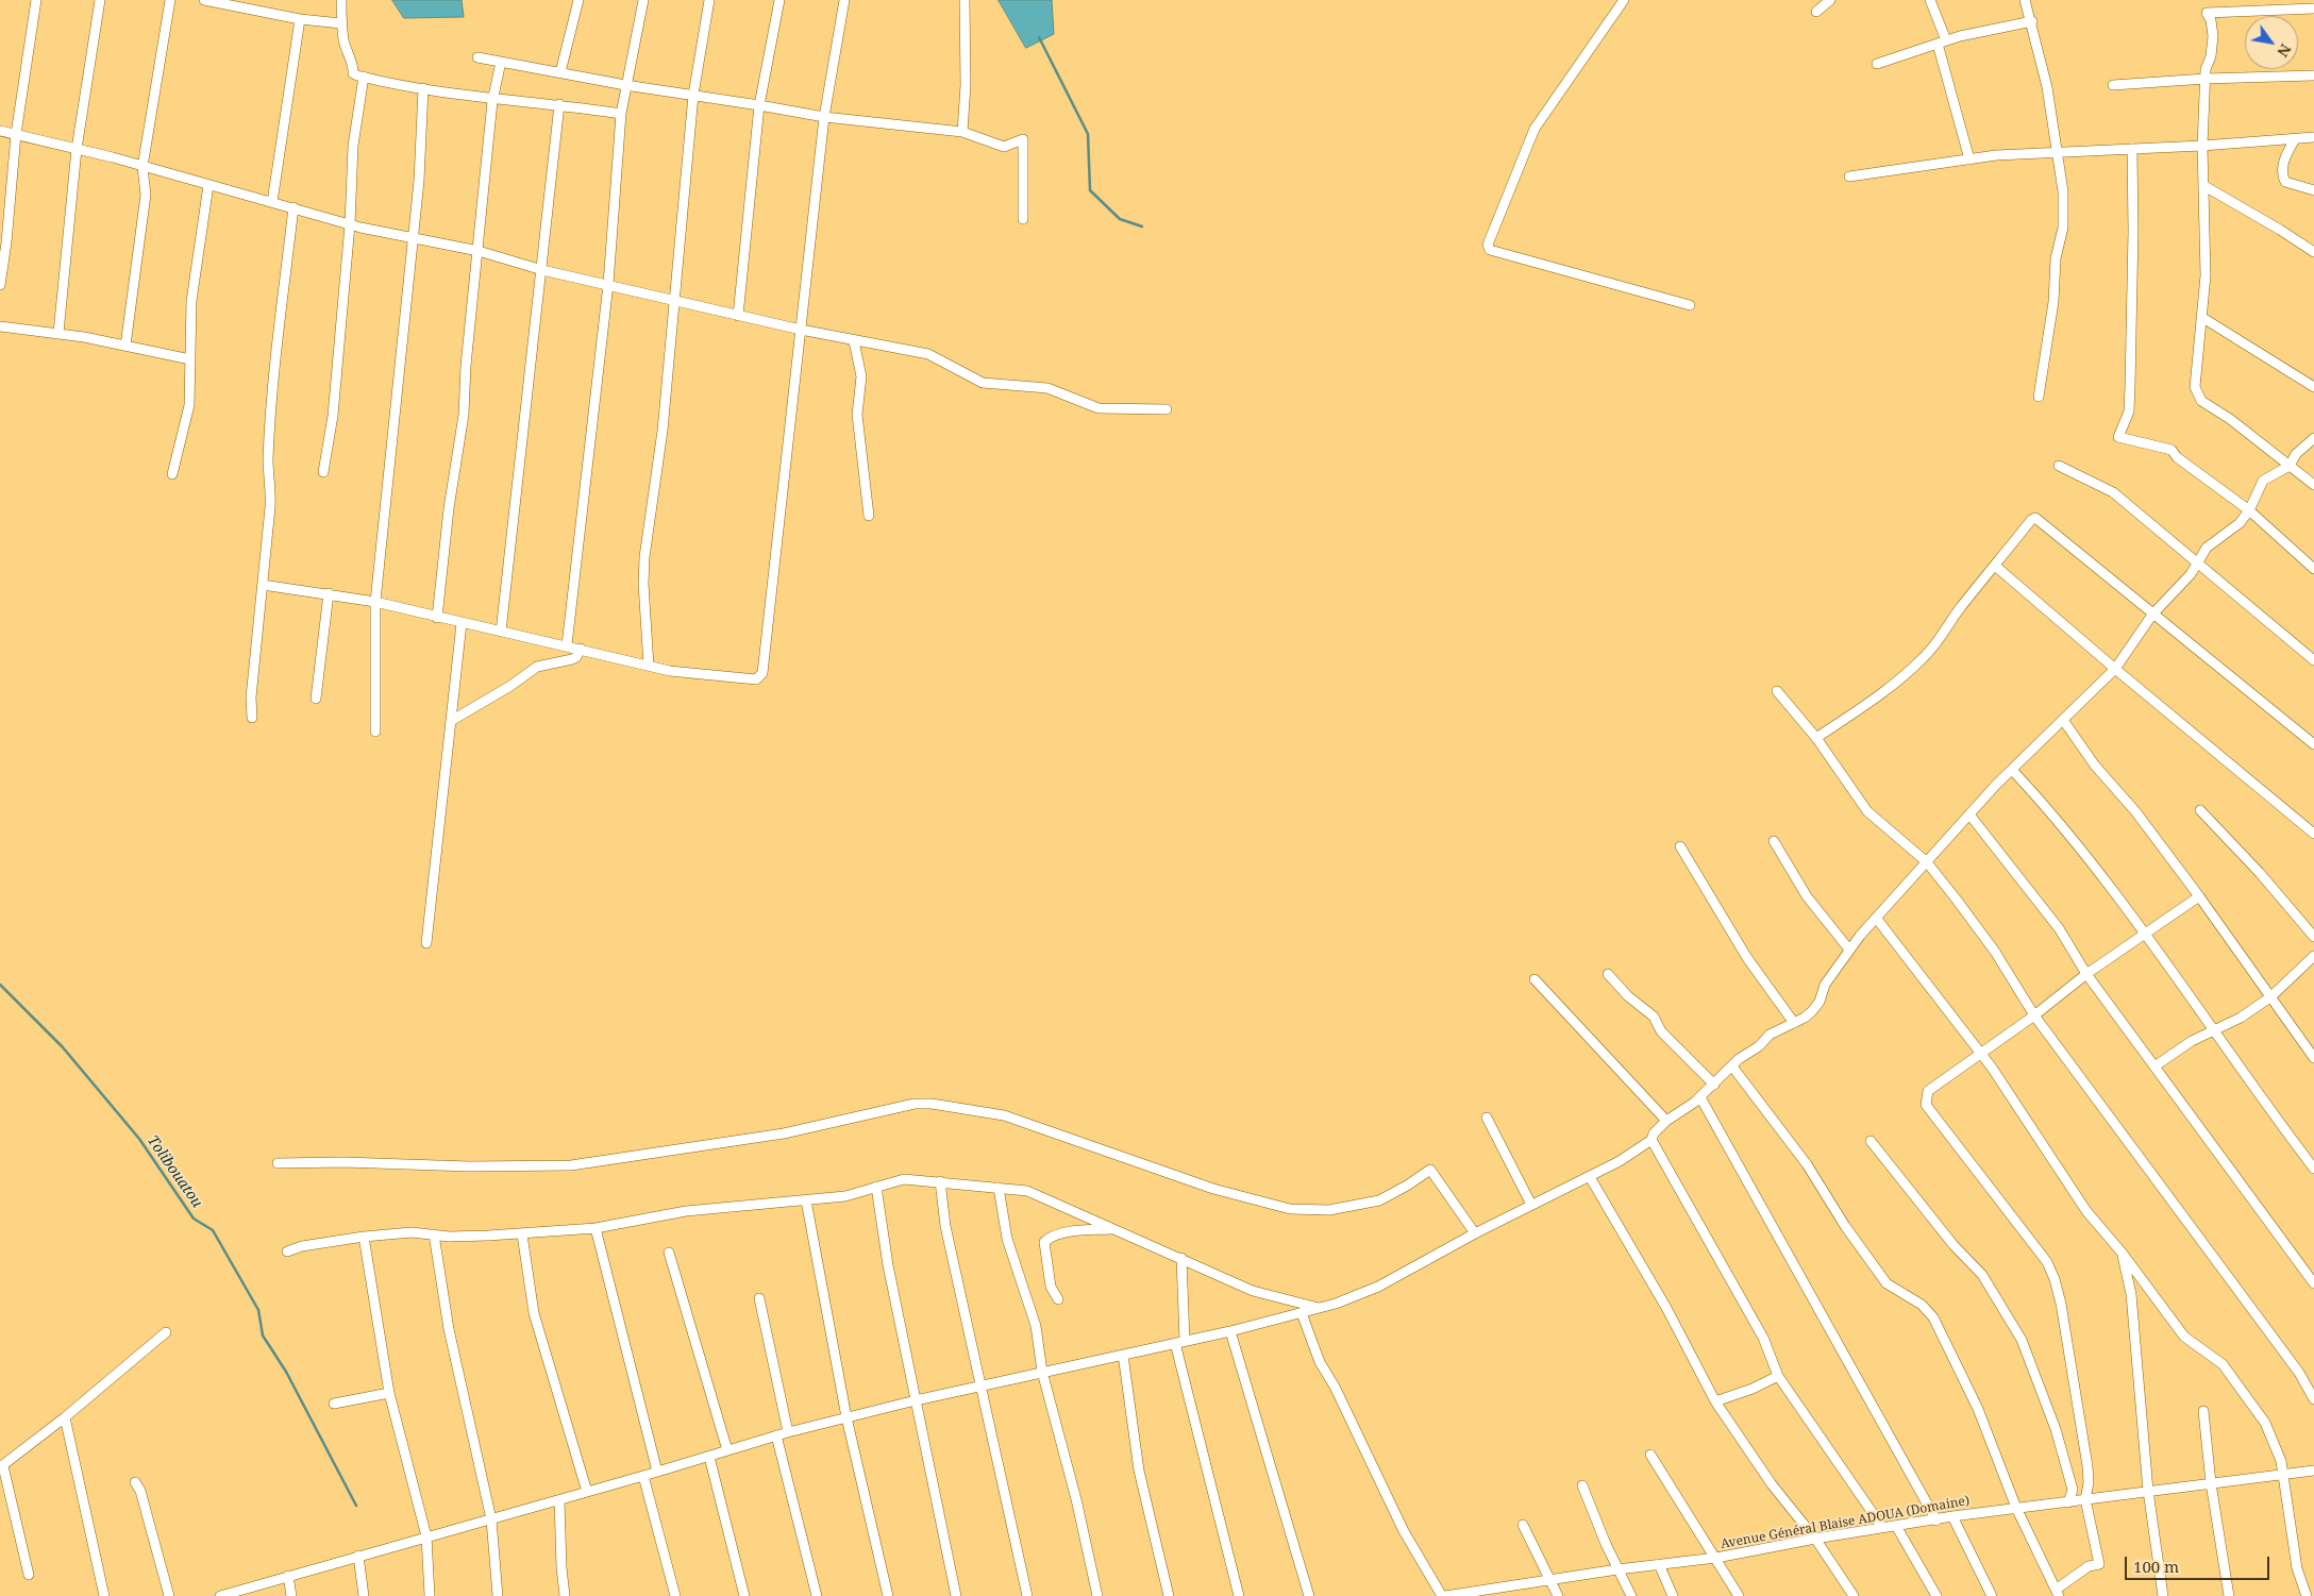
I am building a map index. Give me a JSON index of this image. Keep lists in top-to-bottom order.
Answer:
{
  "streets": {
    "street": ["Avenue Général Blaise ADOUA (Domaine)"]
  },
  "water": ["Tolibouatou"],
  "scale_bar": "100 m",
  "north": "bottom right"
}
